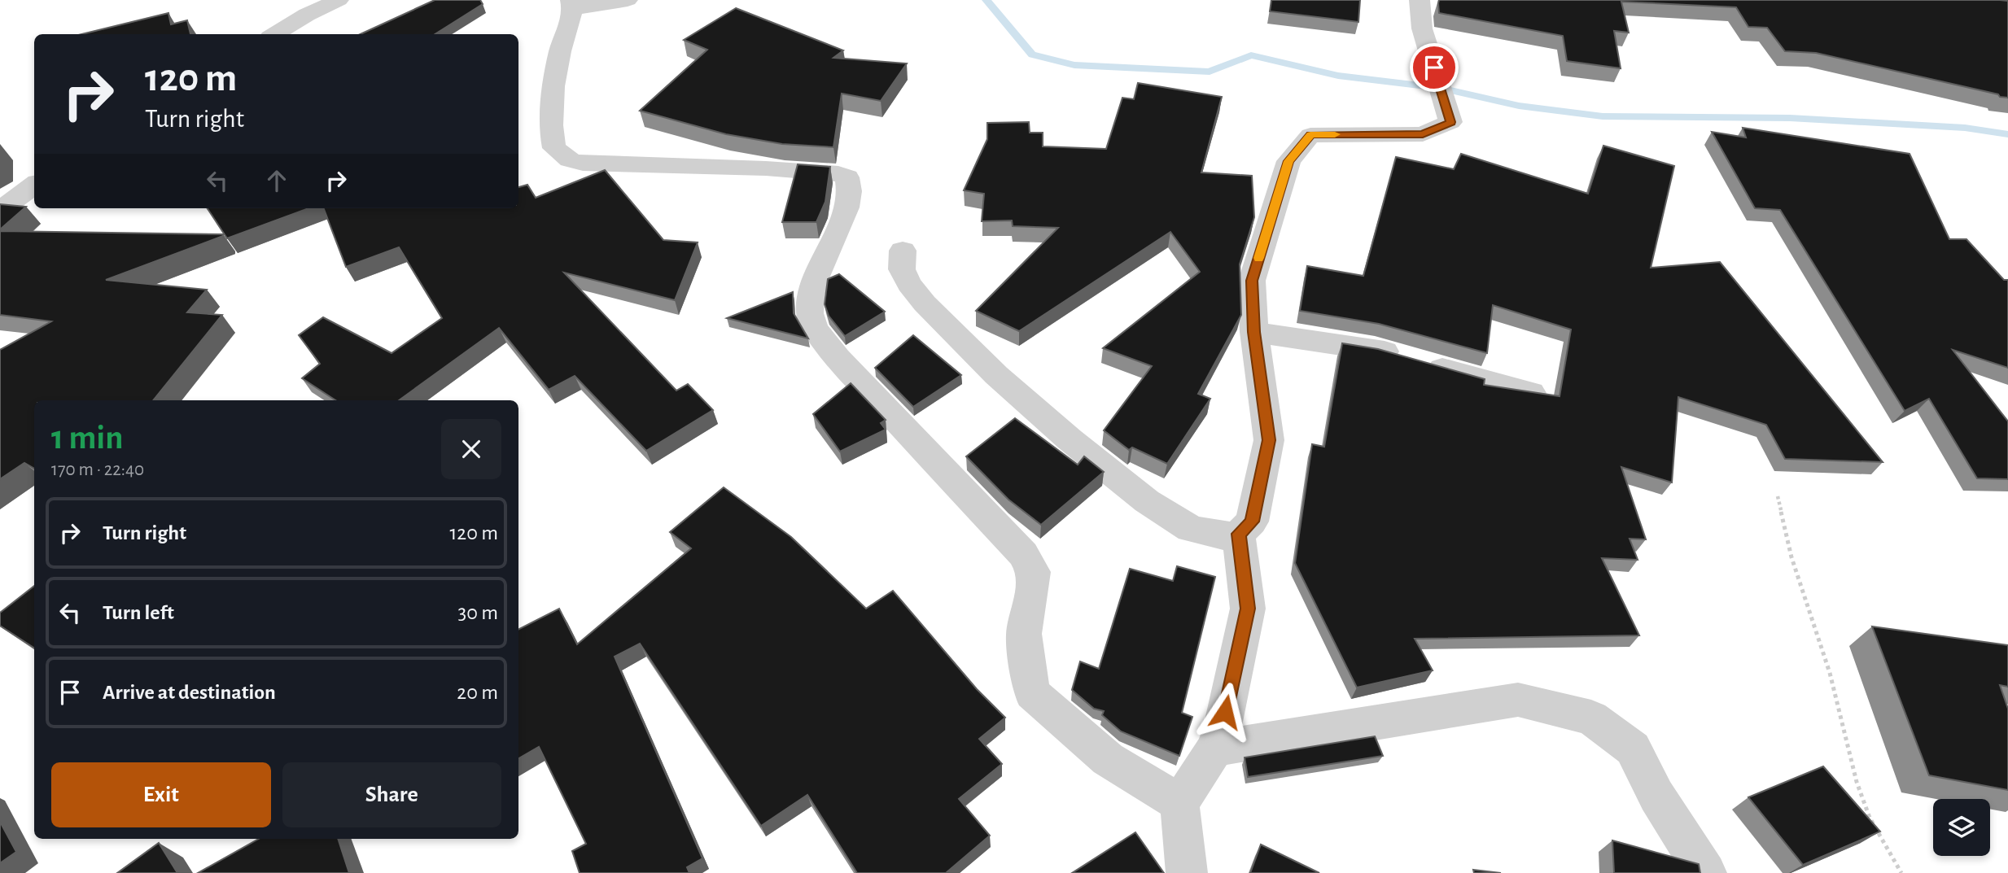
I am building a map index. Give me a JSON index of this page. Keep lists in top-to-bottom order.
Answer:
{
  "page": {
    "turn": ["120 m", "Turn right"],
    "heading": ["1 min", "170 m · 22:40"],
    "list": [
      {
        "name": "Turn right",
        "value": "120 m"
      },
      {
        "name": "Turn left",
        "value": "30 m"
      },
      {
        "name": "Arrive at destination",
        "value": "20 m"
      }
    ],
    "buttons": ["Exit", "Share"]
  }
}
